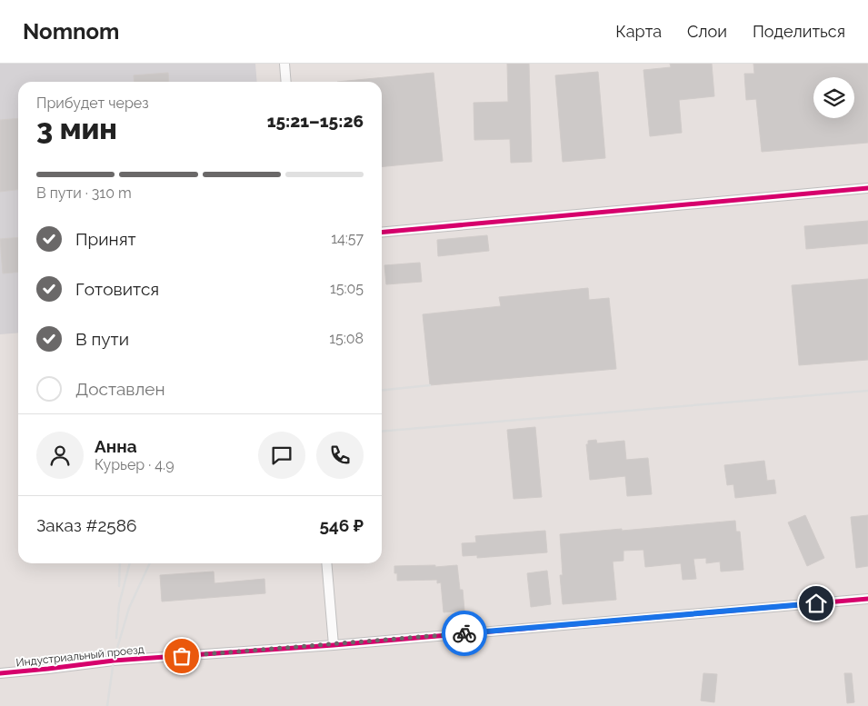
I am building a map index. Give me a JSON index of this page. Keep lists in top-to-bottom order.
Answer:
{
  "streets": {
    "street": ["Индустриальный проезд"]
  },
  "page": {
    "header": "Nomnom",
    "nav": ["Карта", "Слои", "Поделиться"],
    "heading": ["3 мин", "Прибудет через", "15:21–15:26"],
    "panel": [
      "Анна",
      "Курьер · 4.9",
      "Заказ #2586",
      "546 ₽"
    ],
    "bar": "В пути · 310 m",
    "list": [
      ["Принят", "14:57"],
      ["Готовится", "15:05"],
      ["В пути", "15:08"],
      "Доставлен"
    ]
  }
}
